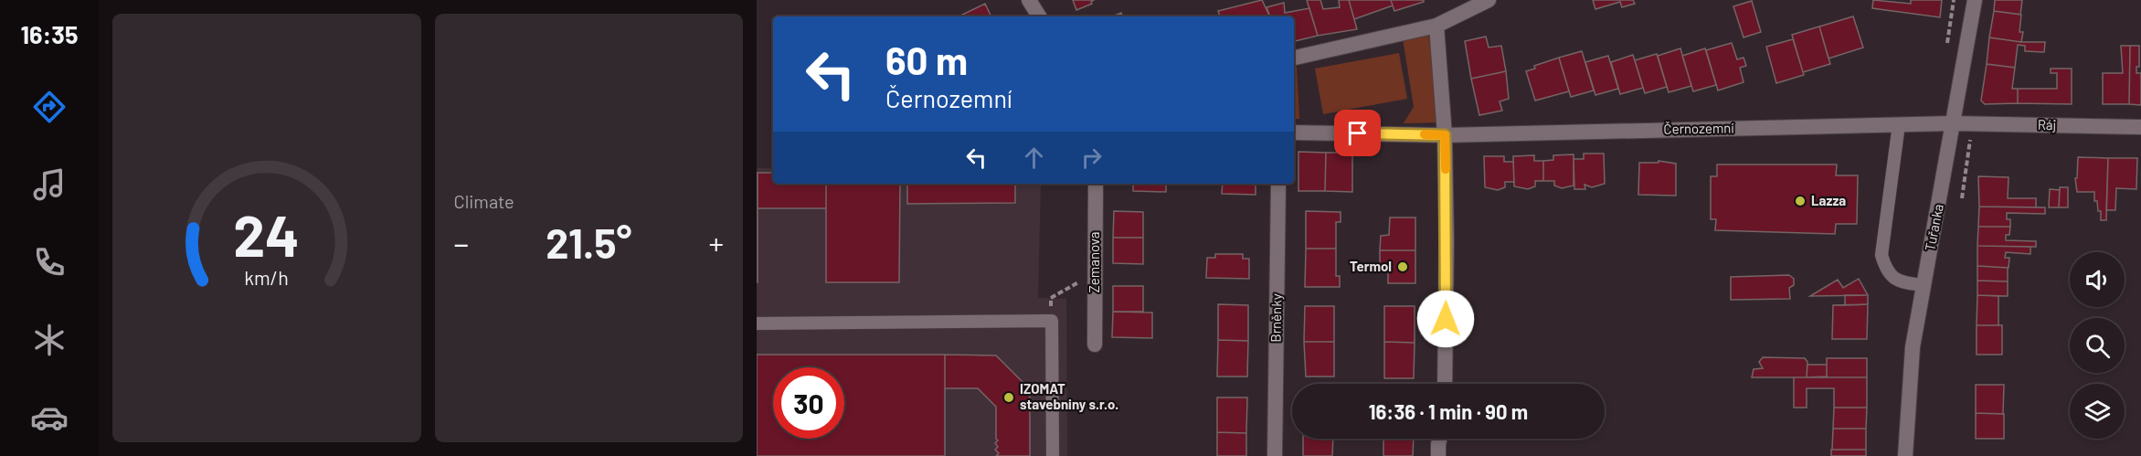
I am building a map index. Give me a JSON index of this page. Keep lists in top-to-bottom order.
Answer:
{
  "streets": {
    "street": [
      "Ráj",
      "Černozemní",
      "Tuřanka",
      "Zemanova",
      "Brněnky"
    ]
  },
  "crossings": [
    ["Ráj", "Černozemní"],
    ["Ráj", "Tuřanka"],
    ["Černozemní", "Tuřanka"]
  ],
  "places": ["Lazza", "Termol", "IZOMAT stavebniny s.r.o."],
  "page": {
    "tabs": "16:35",
    "tile": "Climate",
    "turn": ["60 m", "Černozemní"],
    "heat": ["−", "21.5°", "+"],
    "limit": "30",
    "trip": "16:36 · 1 min · 90 m",
    "gauge": ["24", "km/h"]
  }
}
